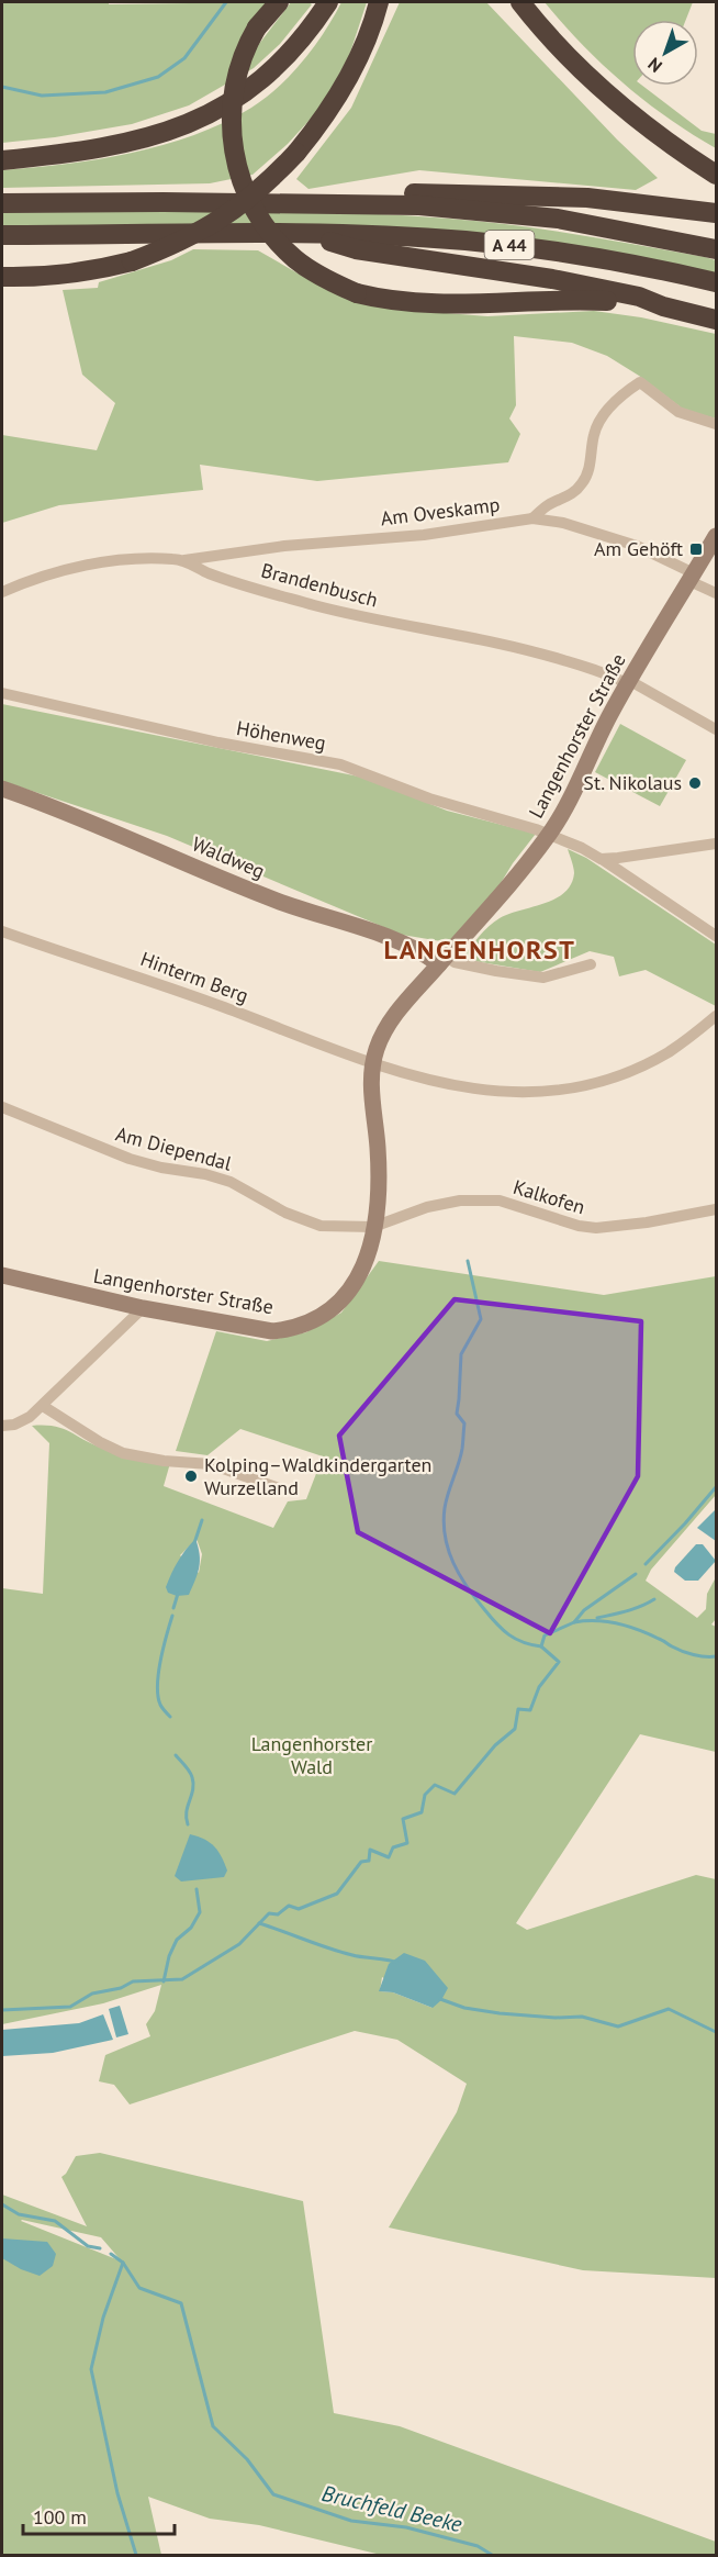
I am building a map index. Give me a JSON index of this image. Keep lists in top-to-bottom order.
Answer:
{
  "streets": {
    "highway": ["A 44"],
    "street": [
      "Am Oveskamp",
      "Brandenbusch",
      "Höhenweg",
      "Langenhorster Straße",
      "Waldweg",
      "Hinterm Berg",
      "Am Diependal",
      "Kalkofen"
    ]
  },
  "crossings": [
    ["Am Oveskamp", "Brandenbusch"],
    ["Am Oveskamp", "Langenhorster Straße"],
    ["Brandenbusch", "Langenhorster Straße"],
    ["Höhenweg", "Langenhorster Straße"],
    ["Langenhorster Straße", "Waldweg"],
    ["Langenhorster Straße", "Hinterm Berg"],
    ["Langenhorster Straße", "Am Diependal"],
    ["Langenhorster Straße", "Kalkofen"],
    ["Am Diependal", "Kalkofen"]
  ],
  "districts": ["LANGENHORST"],
  "water": ["Bruchfeld Beeke"],
  "parks": ["Langenhorster Wald"],
  "places": {
    "transit": ["Am Gehöft"],
    "other": ["St. Nikolaus", "Kolping–Waldkindergarten Wurzelland"]
  },
  "scale_bar": "100 m",
  "north": "bottom left"
}
